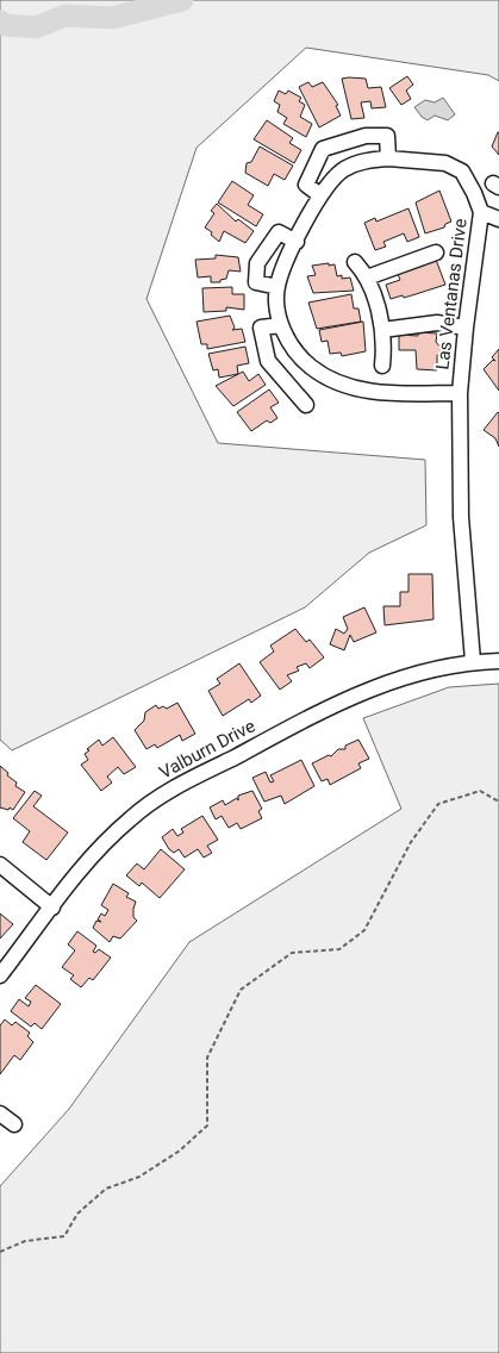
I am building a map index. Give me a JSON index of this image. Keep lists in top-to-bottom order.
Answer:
{
  "streets": {
    "street": ["Las Ventanas Drive", "Valburn Drive"]
  },
  "crossings": [
    ["Las Ventanas Drive", "Valburn Drive"]
  ]
}
